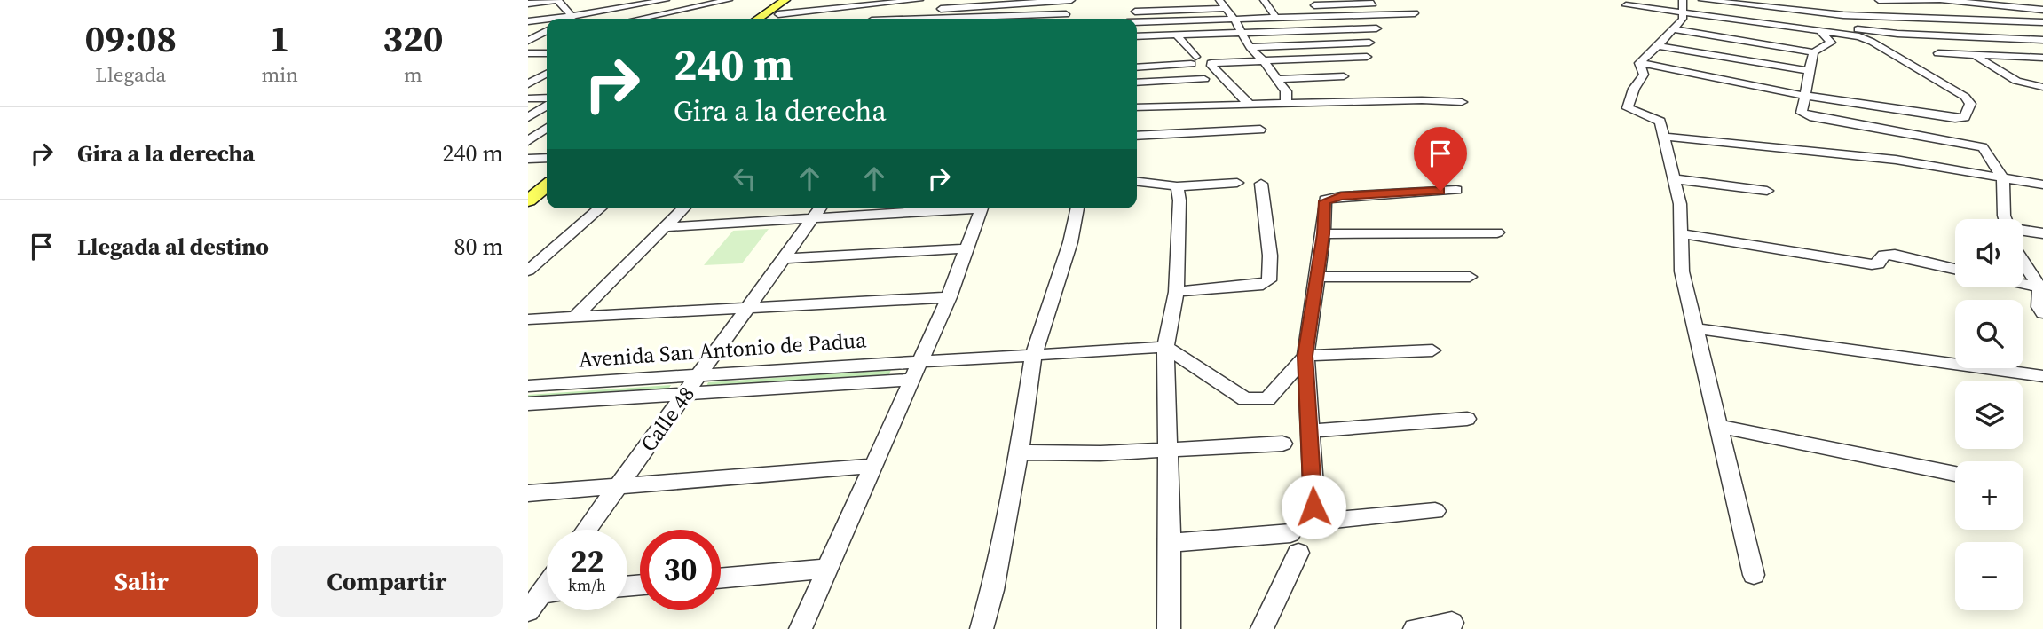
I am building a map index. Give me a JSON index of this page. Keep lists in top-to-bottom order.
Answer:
{
  "streets": {
    "street": ["Avenida San Antonio de Padua", "Calle 48"]
  },
  "crossings": [
    ["Avenida San Antonio de Padua", "Calle 48"]
  ],
  "page": {
    "eta": [
      "09:08",
      "Llegada",
      "1",
      "min",
      "320",
      "m"
    ],
    "turn": ["240 m", "Gira a la derecha"],
    "list": [
      {
        "name": "Gira a la derecha",
        "value": "240 m"
      },
      {
        "name": "Llegada al destino",
        "value": "80 m"
      }
    ],
    "map_buttons": ["+", "−"],
    "speed": "22 km/h",
    "limit": "30",
    "buttons": ["Salir", "Compartir"]
  }
}
